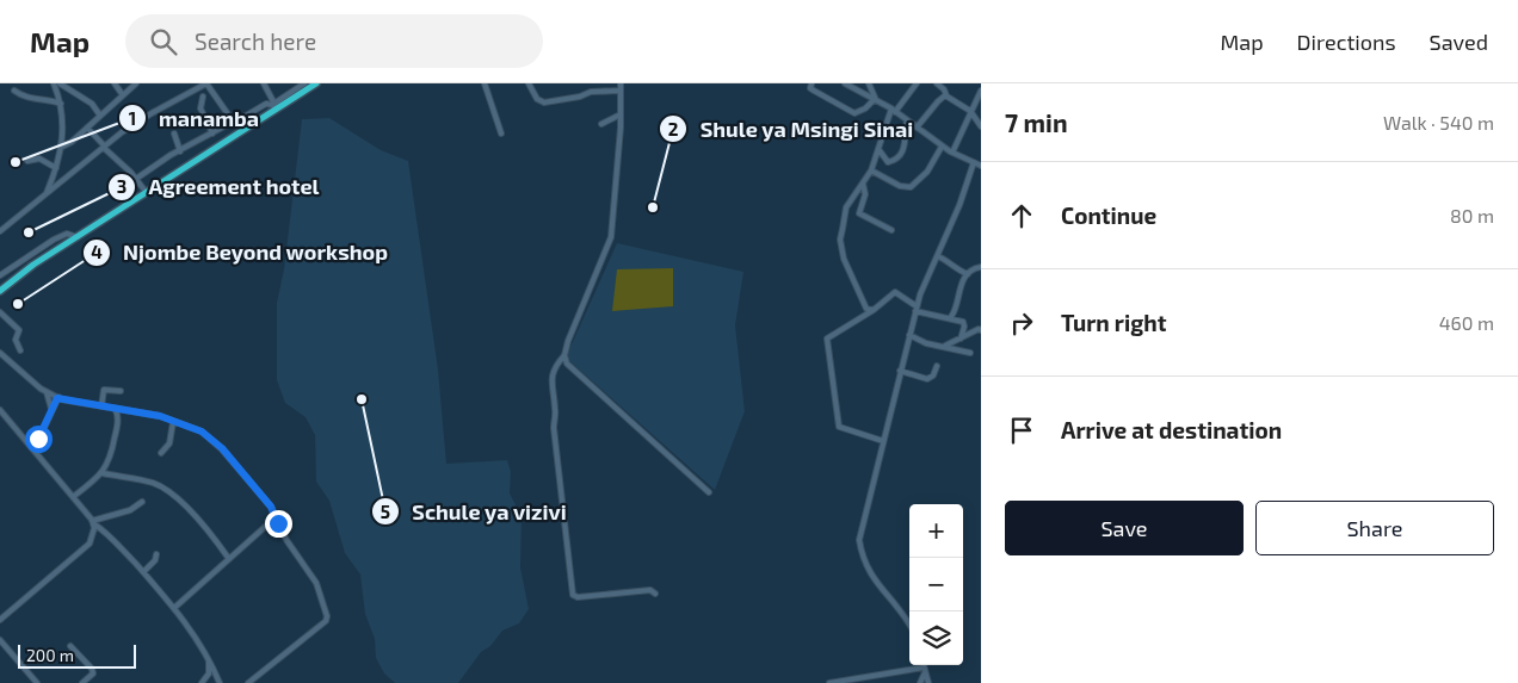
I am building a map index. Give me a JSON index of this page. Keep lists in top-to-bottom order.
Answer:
{
  "places": [
    "manamba",
    "Shule ya Msingi Sinai",
    "Agreement hotel",
    "Njombe Beyond workshop",
    "Schule ya vizivi"
  ],
  "scale_bar": "200 m",
  "page": {
    "header": "Map",
    "search": "Search here",
    "nav": ["Map", "Directions", "Saved"],
    "heading": ["7 min", "Walk · 540 m"],
    "list": [
      ["Continue", "80 m"],
      ["Turn right", "460 m"],
      "Arrive at destination"
    ],
    "buttons": ["Save", "Share"],
    "map_buttons": ["+", "−"],
    "scale": "200 m"
  }
}
